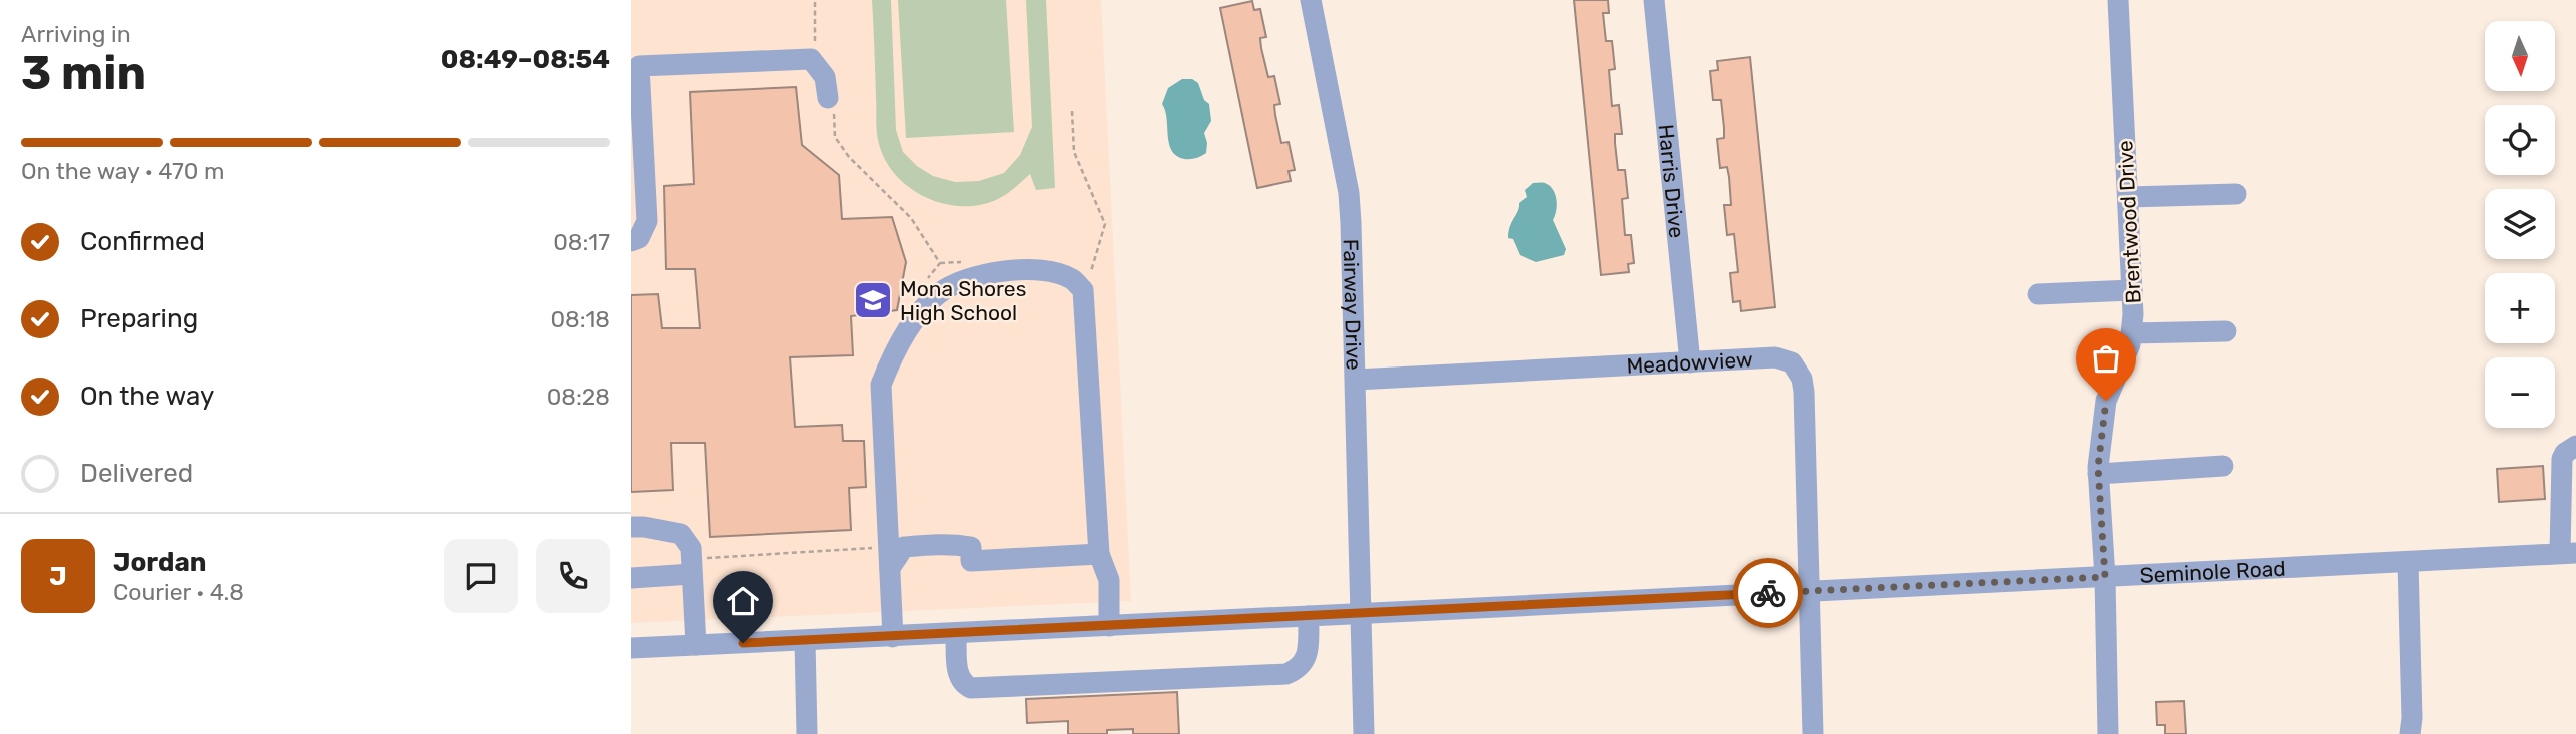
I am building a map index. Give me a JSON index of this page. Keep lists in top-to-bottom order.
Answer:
{
  "streets": {
    "street": [
      "Harris Drive",
      "Brentwood Drive",
      "Fairway Drive",
      "Meadowview",
      "Seminole Road"
    ]
  },
  "crossings": [
    ["Harris Drive", "Meadowview"],
    ["Brentwood Drive", "Seminole Road"],
    ["Fairway Drive", "Meadowview"],
    ["Fairway Drive", "Seminole Road"],
    ["Meadowview", "Seminole Road"]
  ],
  "places": {
    "school or university": ["Mona Shores High School"]
  },
  "north": "bottom",
  "page": {
    "heading": ["3 min", "Arriving in", "08:49–08:54"],
    "panel": ["Jordan", "Courier · 4.8"],
    "map_buttons": ["+", "−"],
    "bar": "On the way · 470 m",
    "list": [
      ["Confirmed", "08:17"],
      ["Preparing", "08:18"],
      ["On the way", "08:28"],
      "Delivered"
    ],
    "round": "J"
  }
}
